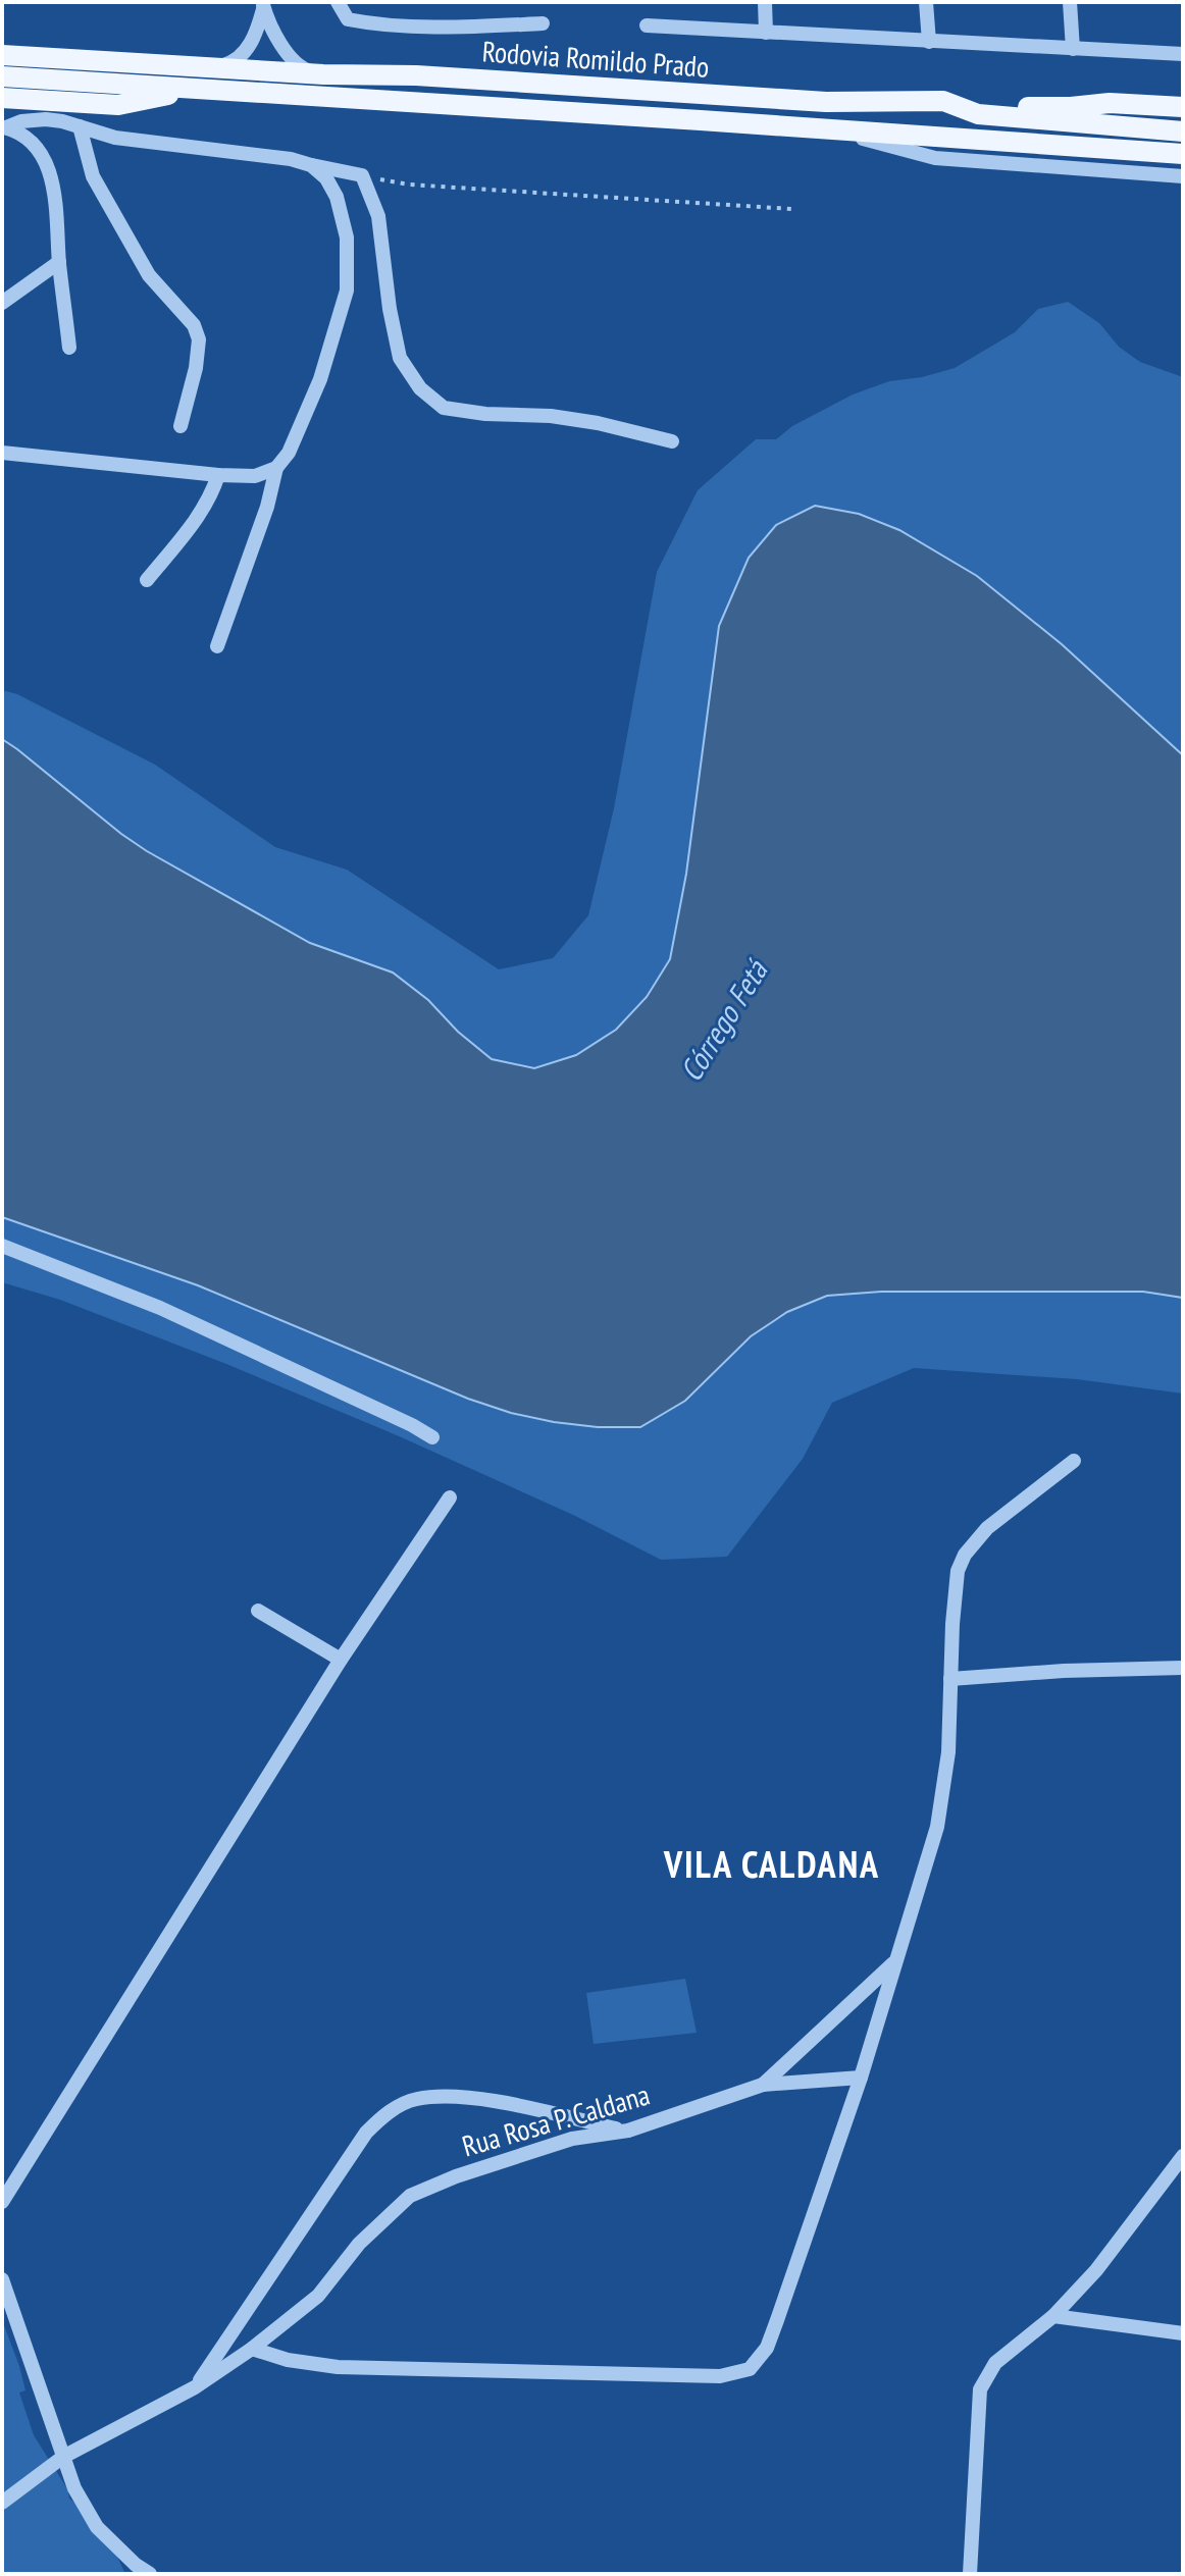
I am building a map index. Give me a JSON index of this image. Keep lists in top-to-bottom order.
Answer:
{
  "streets": {
    "main road": ["Rodovia Romildo Prado"],
    "street": ["Rua Rosa P. Caldana"]
  },
  "districts": ["VILA CALDANA"],
  "water": ["Córrego Fetá"]
}
